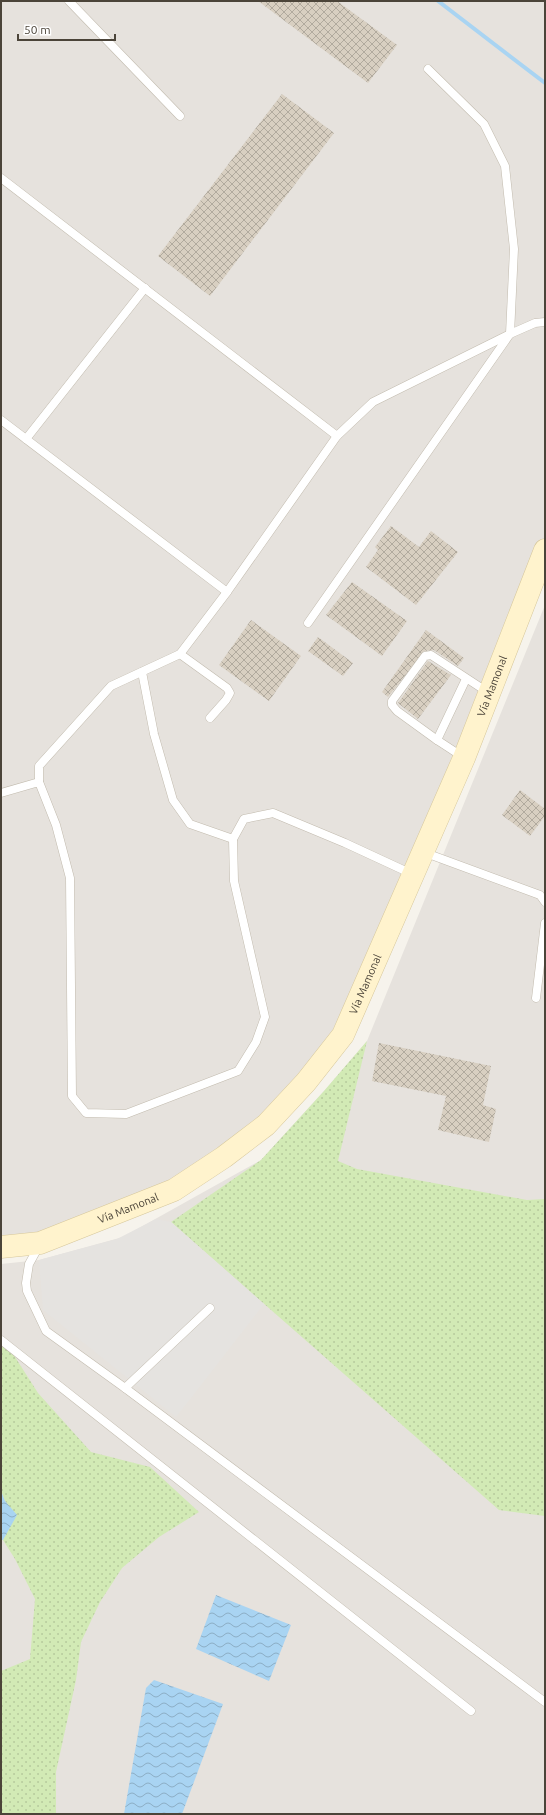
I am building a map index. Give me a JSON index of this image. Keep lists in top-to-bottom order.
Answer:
{
  "streets": {
    "street": ["Vía Mamonal"]
  },
  "scale_bar": "50 m"
}
